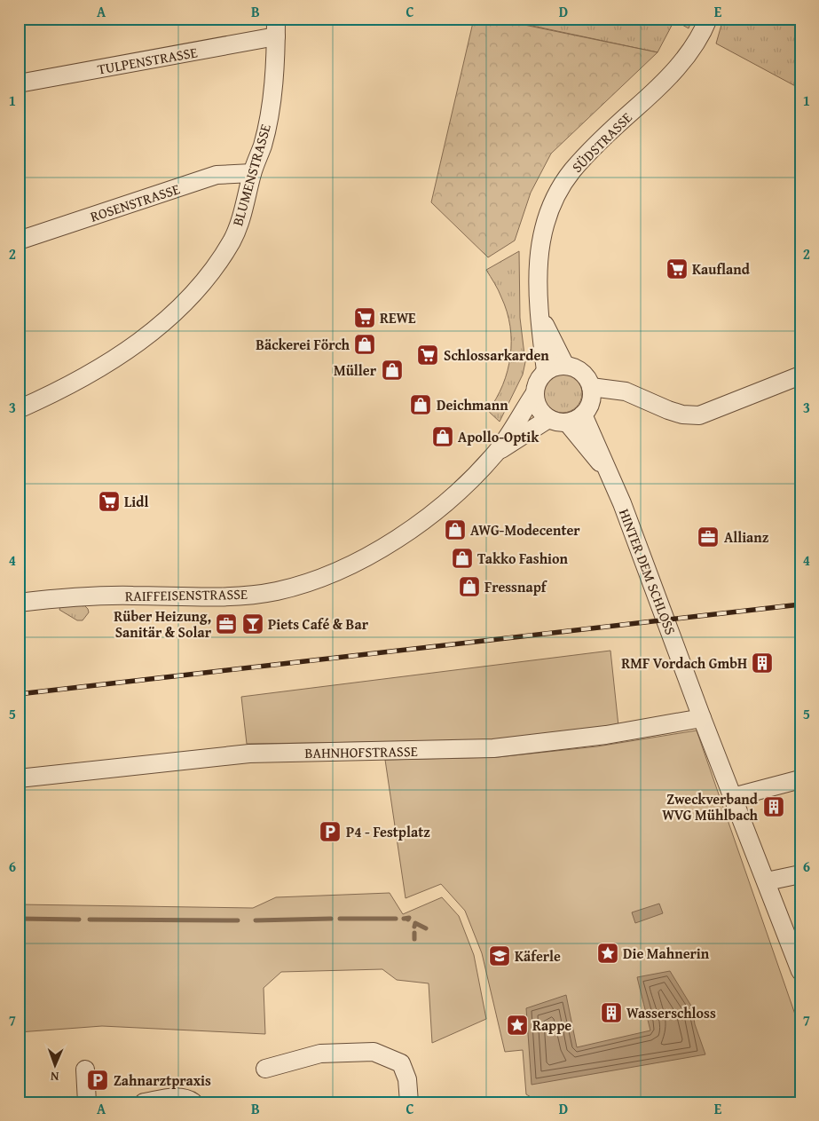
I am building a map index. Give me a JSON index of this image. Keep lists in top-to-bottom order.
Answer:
{
  "streets": {
    "street": [
      "TULPENSTRASSE",
      "SÜDSTRASSE",
      "BLUMENSTRASSE",
      "ROSENSTRASSE",
      "HINTER DEM SCHLOSS",
      "RAIFFEISENSTRASSE",
      "BAHNHOFSTRASSE"
    ]
  },
  "crossings": [
    ["TULPENSTRASSE", "BLUMENSTRASSE"],
    ["SÜDSTRASSE", "HINTER DEM SCHLOSS"],
    ["SÜDSTRASSE", "RAIFFEISENSTRASSE"],
    ["BLUMENSTRASSE", "ROSENSTRASSE"],
    ["HINTER DEM SCHLOSS", "RAIFFEISENSTRASSE"],
    ["HINTER DEM SCHLOSS", "BAHNHOFSTRASSE"]
  ],
  "places": {
    "supermarket": [
      "Kaufland",
      "REWE",
      "Schlossarkarden",
      "Lidl"
    ],
    "shop": [
      "Bäckerei Förch",
      "Müller",
      "Deichmann",
      "Apollo-Optik",
      "AWG-Modecenter",
      "Takko Fashion",
      "Fressnapf"
    ],
    "office": ["Allianz", "Rüber Heizung, Sanitär & Solar"],
    "bar": ["Piets Café & Bar"],
    "building": ["RMF Vordach GmbH", "Zweckverband WVG Mühlbach", "Wasserschloss"],
    "parking": ["P4 - Festplatz", "Zahnarztpraxis"],
    "place": ["Die Mahnerin", "Rappe"],
    "school or university": ["Käferle"]
  },
  "north": "bottom",
  "grid": {
    "columns": [
      "A",
      "B",
      "C",
      "D",
      "E"
    ],
    "rows": [
      "1",
      "2",
      "3",
      "4",
      "5",
      "6",
      "7"
    ]
  }
}
